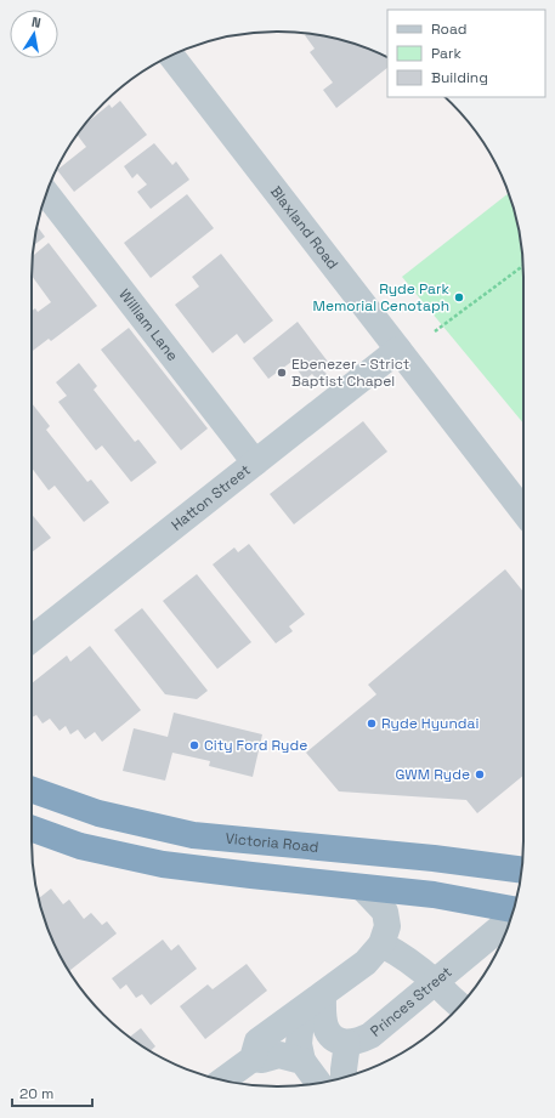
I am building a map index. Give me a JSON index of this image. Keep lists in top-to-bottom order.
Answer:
{
  "streets": {
    "highway": ["Victoria Road"],
    "street": [
      "Blaxland Road",
      "William Lane",
      "Hatton Street",
      "Princes Street"
    ]
  },
  "crossings": [
    ["Blaxland Road", "Hatton Street"],
    ["William Lane", "Hatton Street"]
  ],
  "places": [
    "Ryde Park Memorial Cenotaph",
    "Ebenezer - Strict Baptist Chapel",
    "Ryde Hyundai",
    "City Ford Ryde",
    "GWM Ryde"
  ],
  "legend": ["Road", "Park", "Building"],
  "scale_bar": "20 m",
  "north": "top"
}
